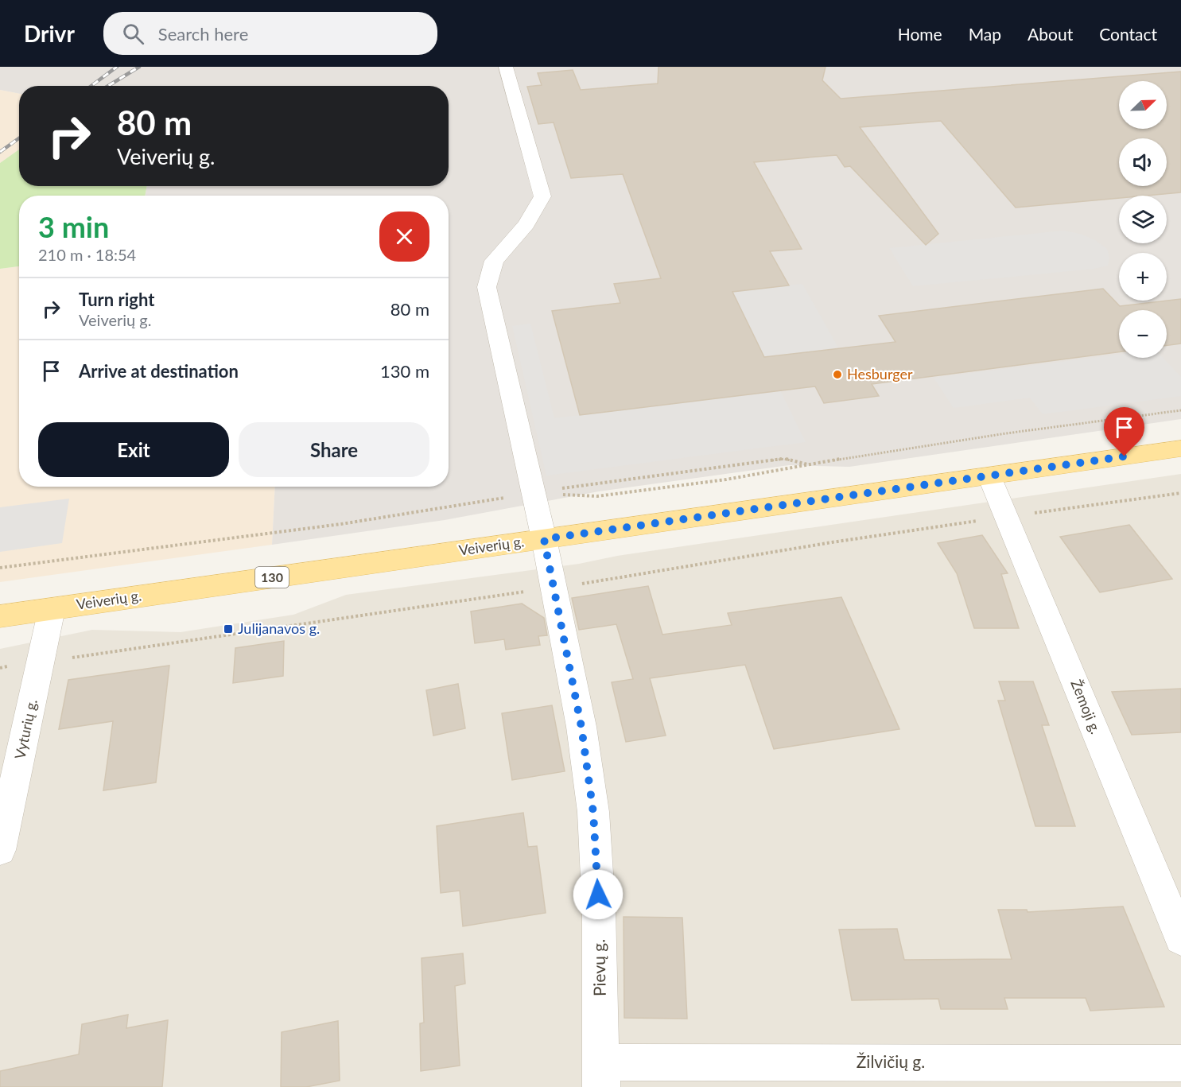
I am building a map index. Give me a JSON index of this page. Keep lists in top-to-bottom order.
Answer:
{
  "streets": {
    "main road": ["Veiverių g.", "130"],
    "street": [
      "Žemoji g.",
      "Vyturių g.",
      "Pievų g.",
      "Žilvičių g."
    ]
  },
  "crossings": [
    ["Veiverių g.", "Žemoji g."],
    ["Veiverių g.", "Vyturių g."],
    ["Veiverių g.", "Pievų g."],
    ["Pievų g.", "Žilvičių g."]
  ],
  "places": {
    "other": ["Hesburger"],
    "transit": ["Julijanavos g."]
  },
  "north": "top right",
  "page": {
    "header": "Drivr",
    "search": "Search here",
    "nav": [
      "Home",
      "Map",
      "About",
      "Contact"
    ],
    "map_buttons": ["+", "−"],
    "turn": ["80 m", "Veiverių g."],
    "heading": ["3 min", "210 m · 18:54"],
    "list": [
      {
        "name": "Turn right",
        "note": "Veiverių g.",
        "value": "80 m"
      },
      {
        "name": "Arrive at destination",
        "value": "130 m"
      }
    ],
    "buttons": ["Exit", "Share"]
  }
}
